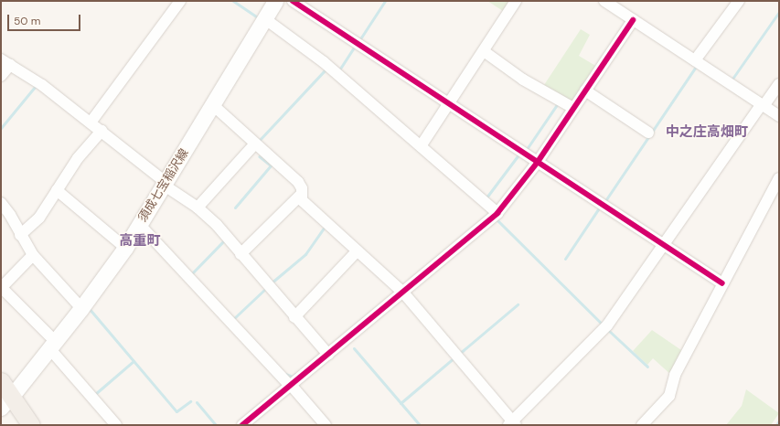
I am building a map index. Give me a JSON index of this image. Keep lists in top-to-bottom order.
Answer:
{
  "streets": {
    "main road": ["須成七宝稲沢線"]
  },
  "districts": ["中之庄高畑町", "高重町"],
  "scale_bar": "50 m"
}
